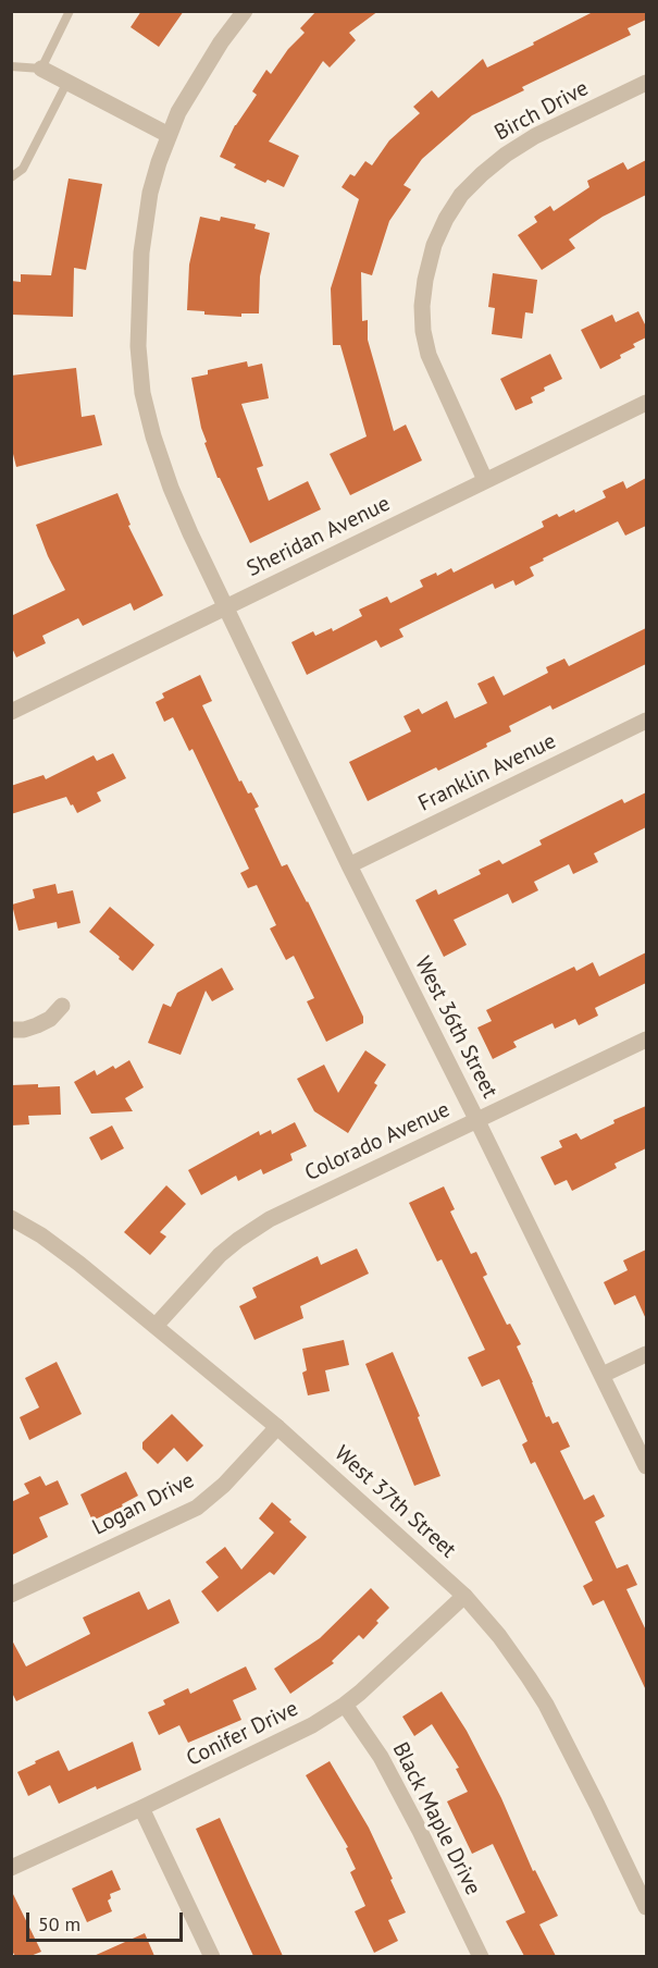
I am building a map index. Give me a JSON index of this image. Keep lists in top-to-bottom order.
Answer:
{
  "streets": {
    "street": [
      "Birch Drive",
      "Sheridan Avenue",
      "Franklin Avenue",
      "West 36th Street",
      "Colorado Avenue",
      "West 37th Street",
      "Logan Drive",
      "Conifer Drive",
      "Black Maple Drive"
    ]
  },
  "crossings": [
    ["Birch Drive", "Sheridan Avenue"],
    ["Sheridan Avenue", "West 36th Street"],
    ["Franklin Avenue", "West 36th Street"],
    ["West 36th Street", "Colorado Avenue"],
    ["Colorado Avenue", "West 37th Street"],
    ["West 37th Street", "Logan Drive"],
    ["West 37th Street", "Conifer Drive"],
    ["Conifer Drive", "Black Maple Drive"]
  ],
  "scale_bar": "50 m"
}
